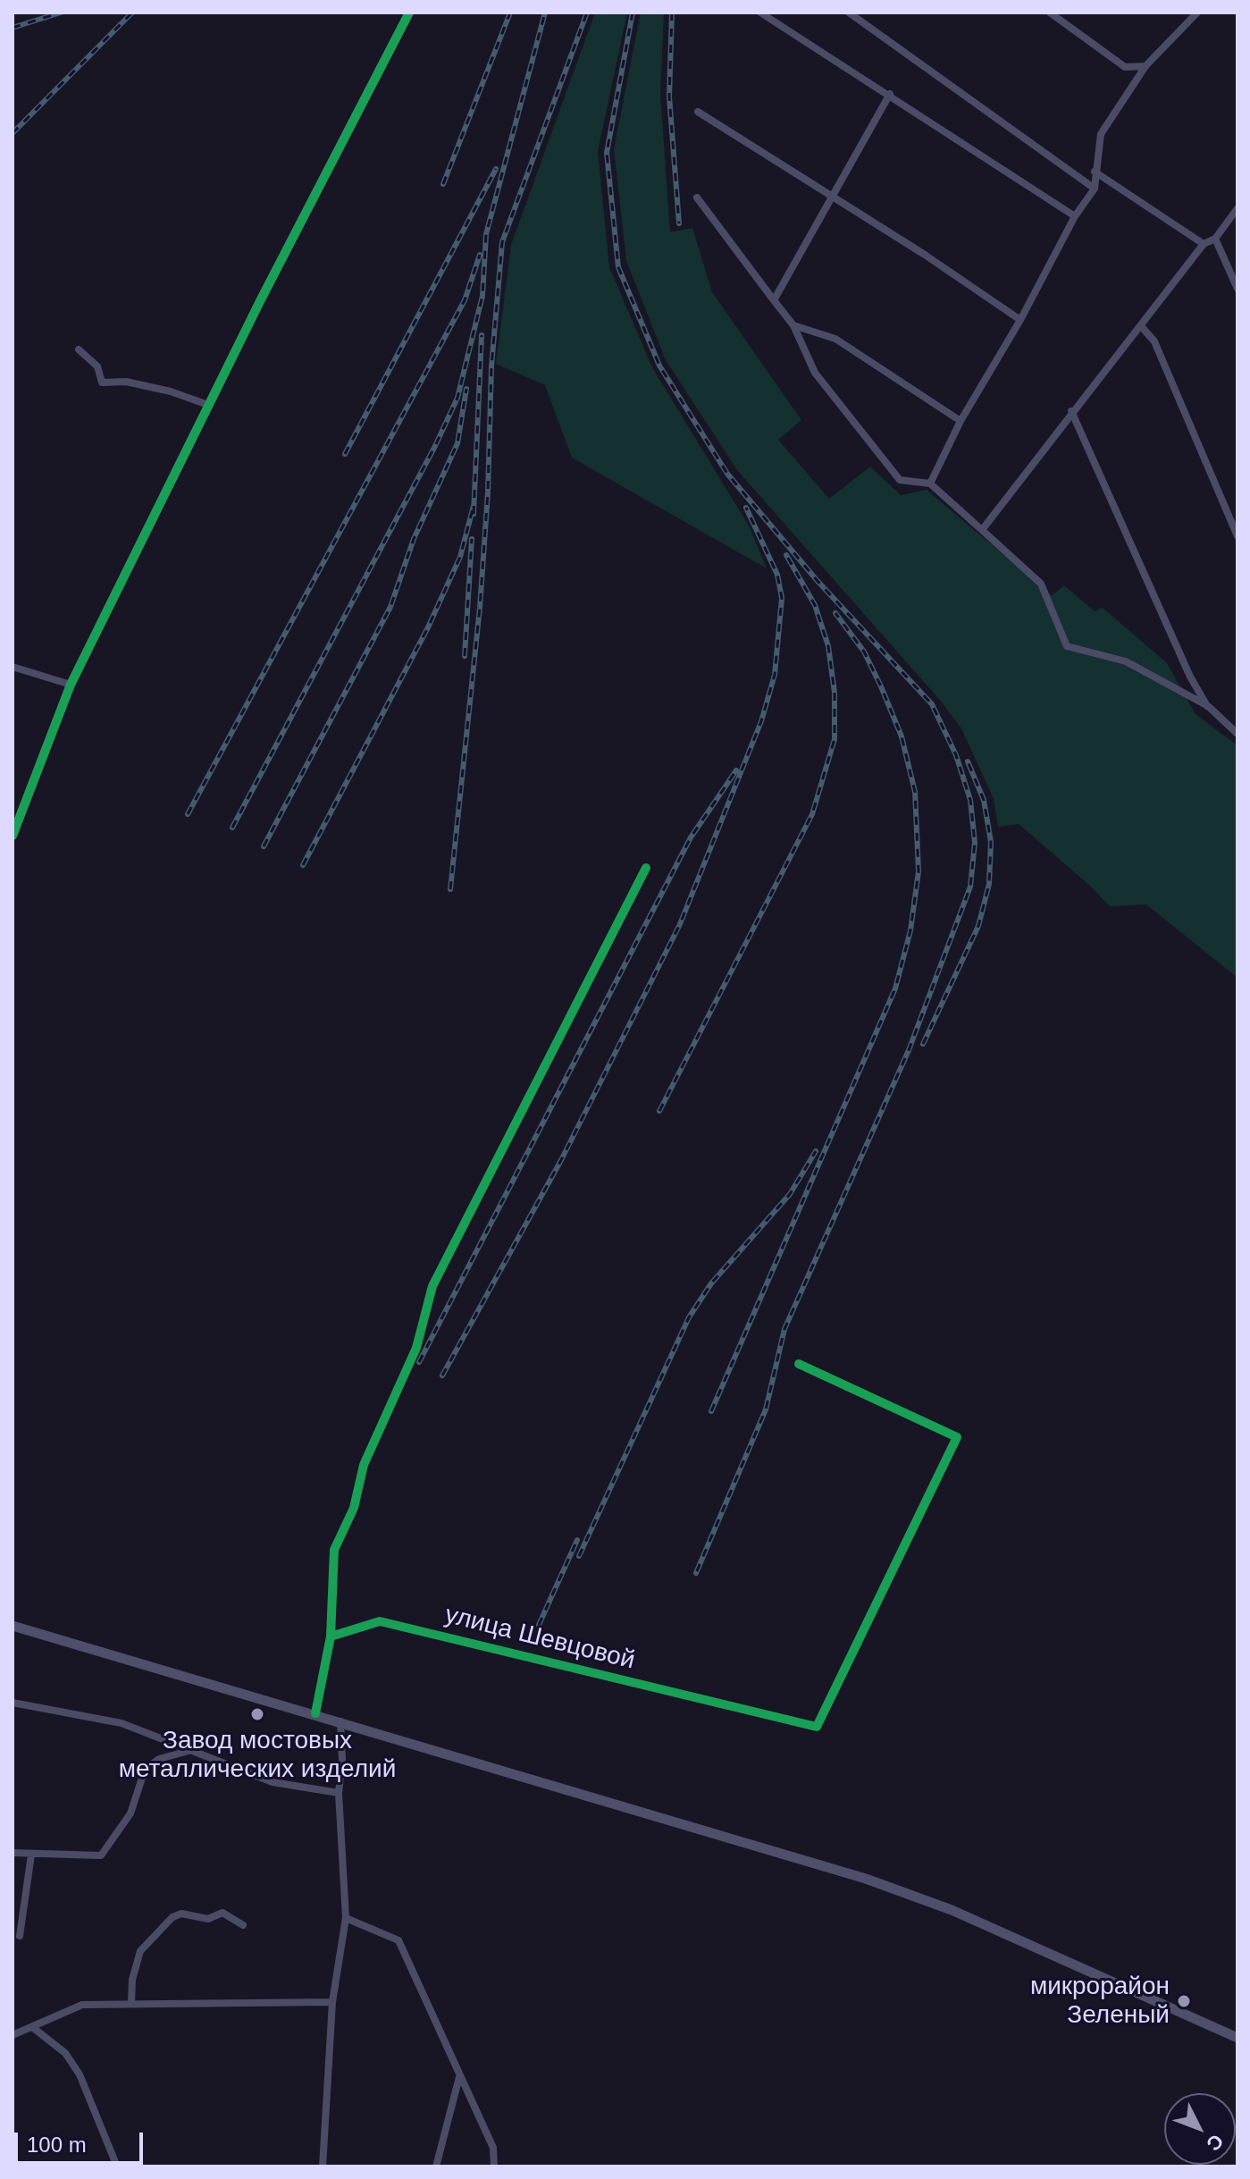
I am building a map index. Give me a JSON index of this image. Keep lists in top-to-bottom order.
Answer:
{
  "streets": {
    "street": ["улица Шевцовой"]
  },
  "places": ["Завод мостовых металлических изделий", "микрорайон Зеленый"],
  "scale_bar": "100 m",
  "north": "bottom right"
}
